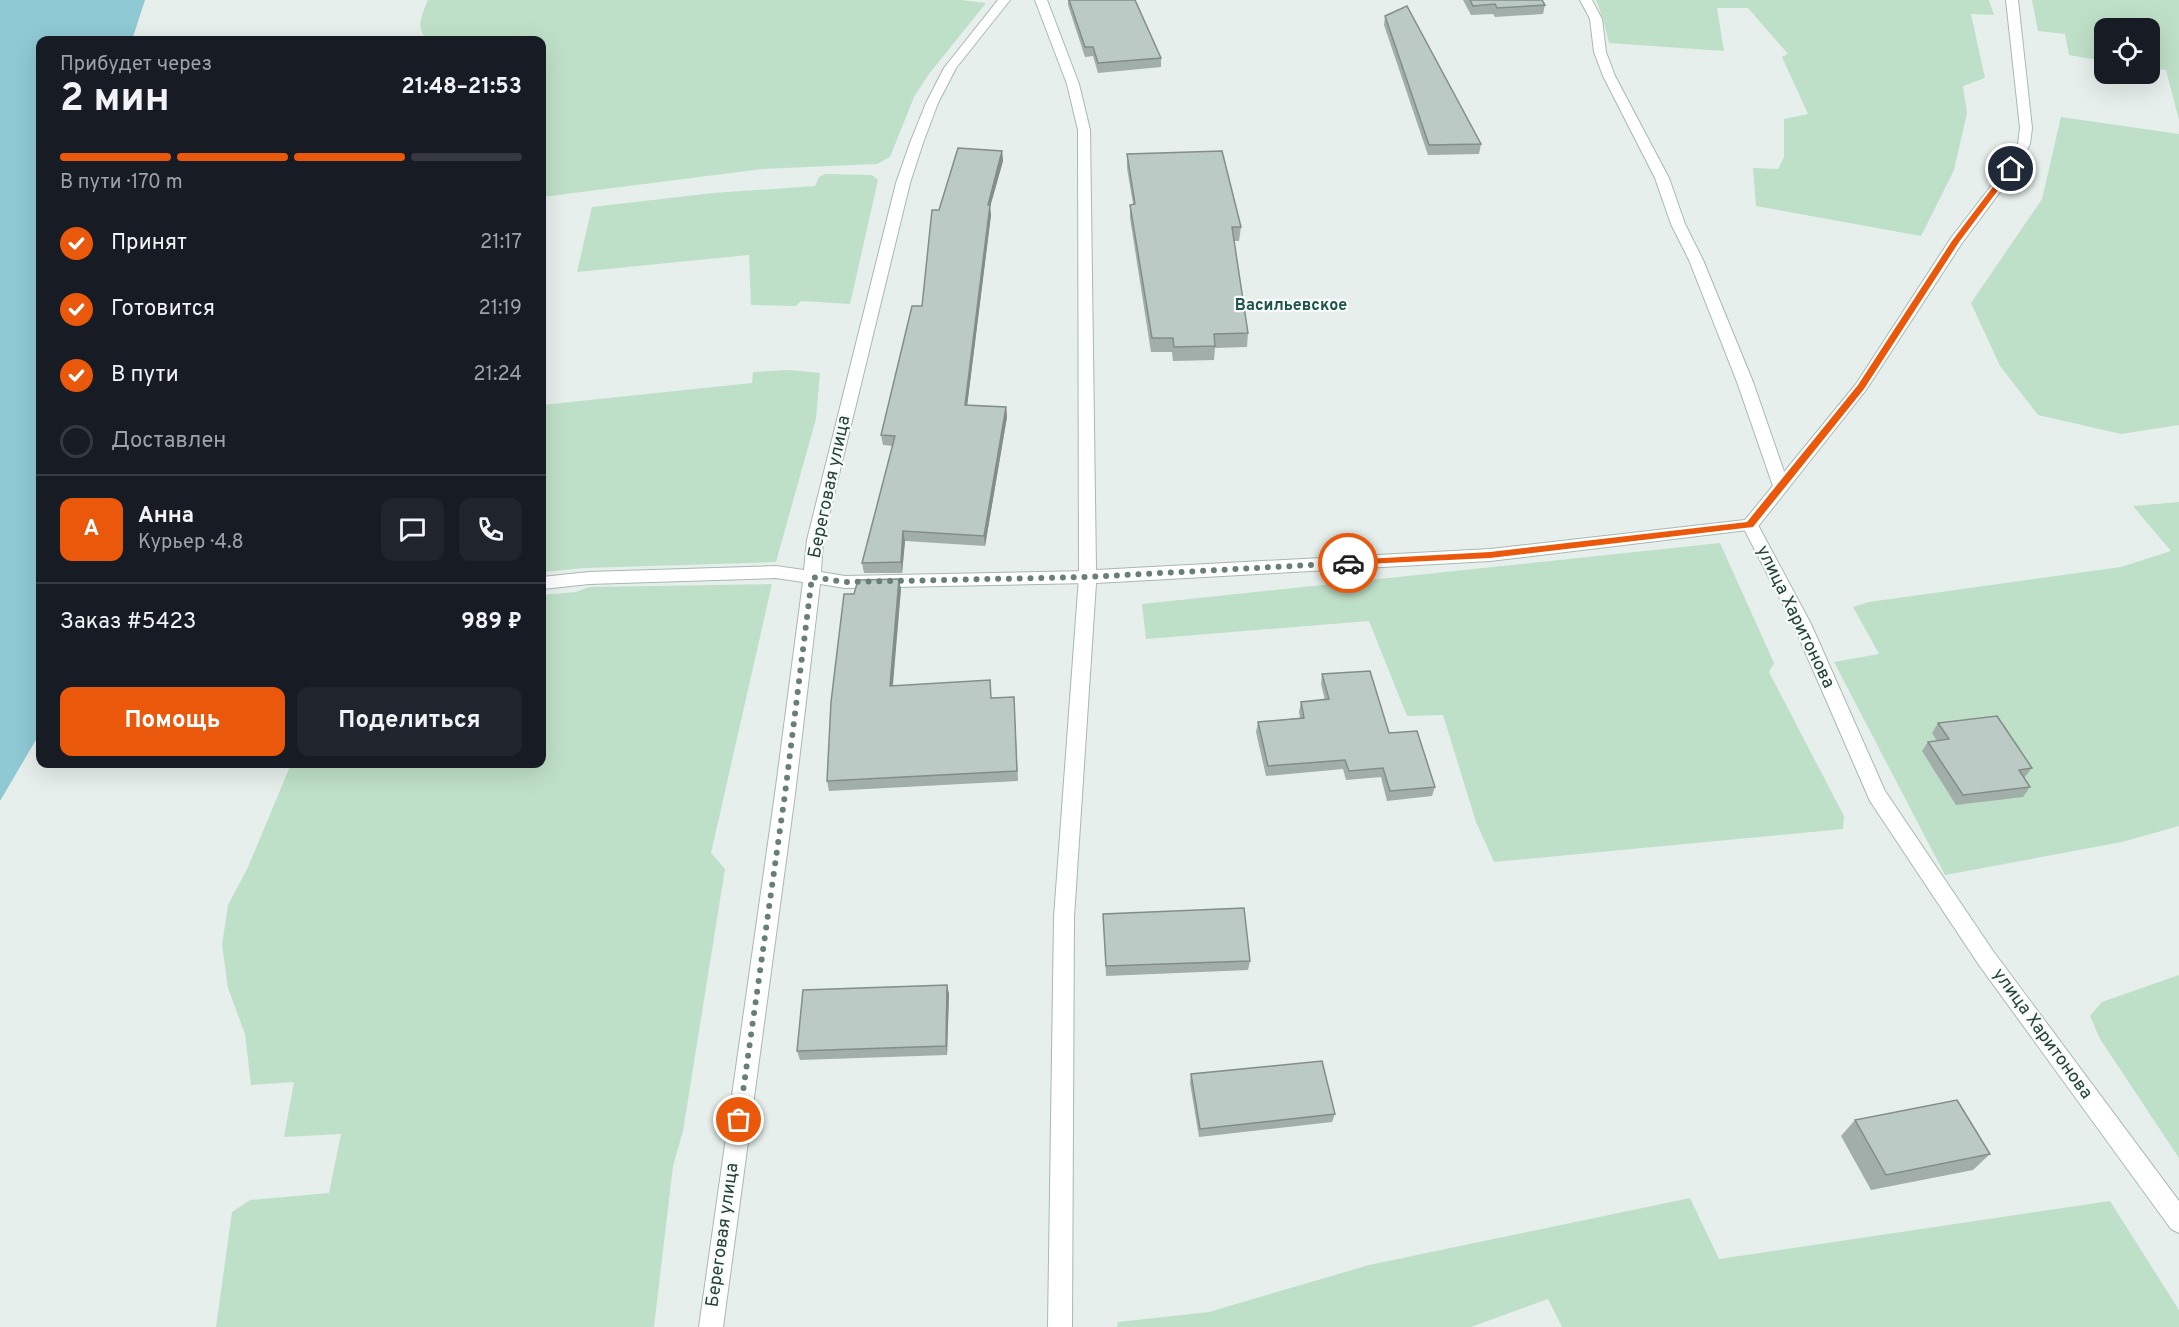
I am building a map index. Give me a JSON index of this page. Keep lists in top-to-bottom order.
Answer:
{
  "streets": {
    "street": ["Береговая улица", "улица Харитонова"]
  },
  "districts": ["Васильевское"],
  "page": {
    "heading": ["2 мин", "Прибудет через", "21:48–21:53"],
    "panel": [
      "Анна",
      "Курьер · 4.8",
      "Заказ #5423",
      "989 ₽"
    ],
    "bar": "В пути · 170 m",
    "list": [
      ["Принят", "21:17"],
      ["Готовится", "21:19"],
      ["В пути", "21:24"],
      "Доставлен"
    ],
    "round": "А",
    "buttons": ["Помощь", "Поделиться"]
  }
}
